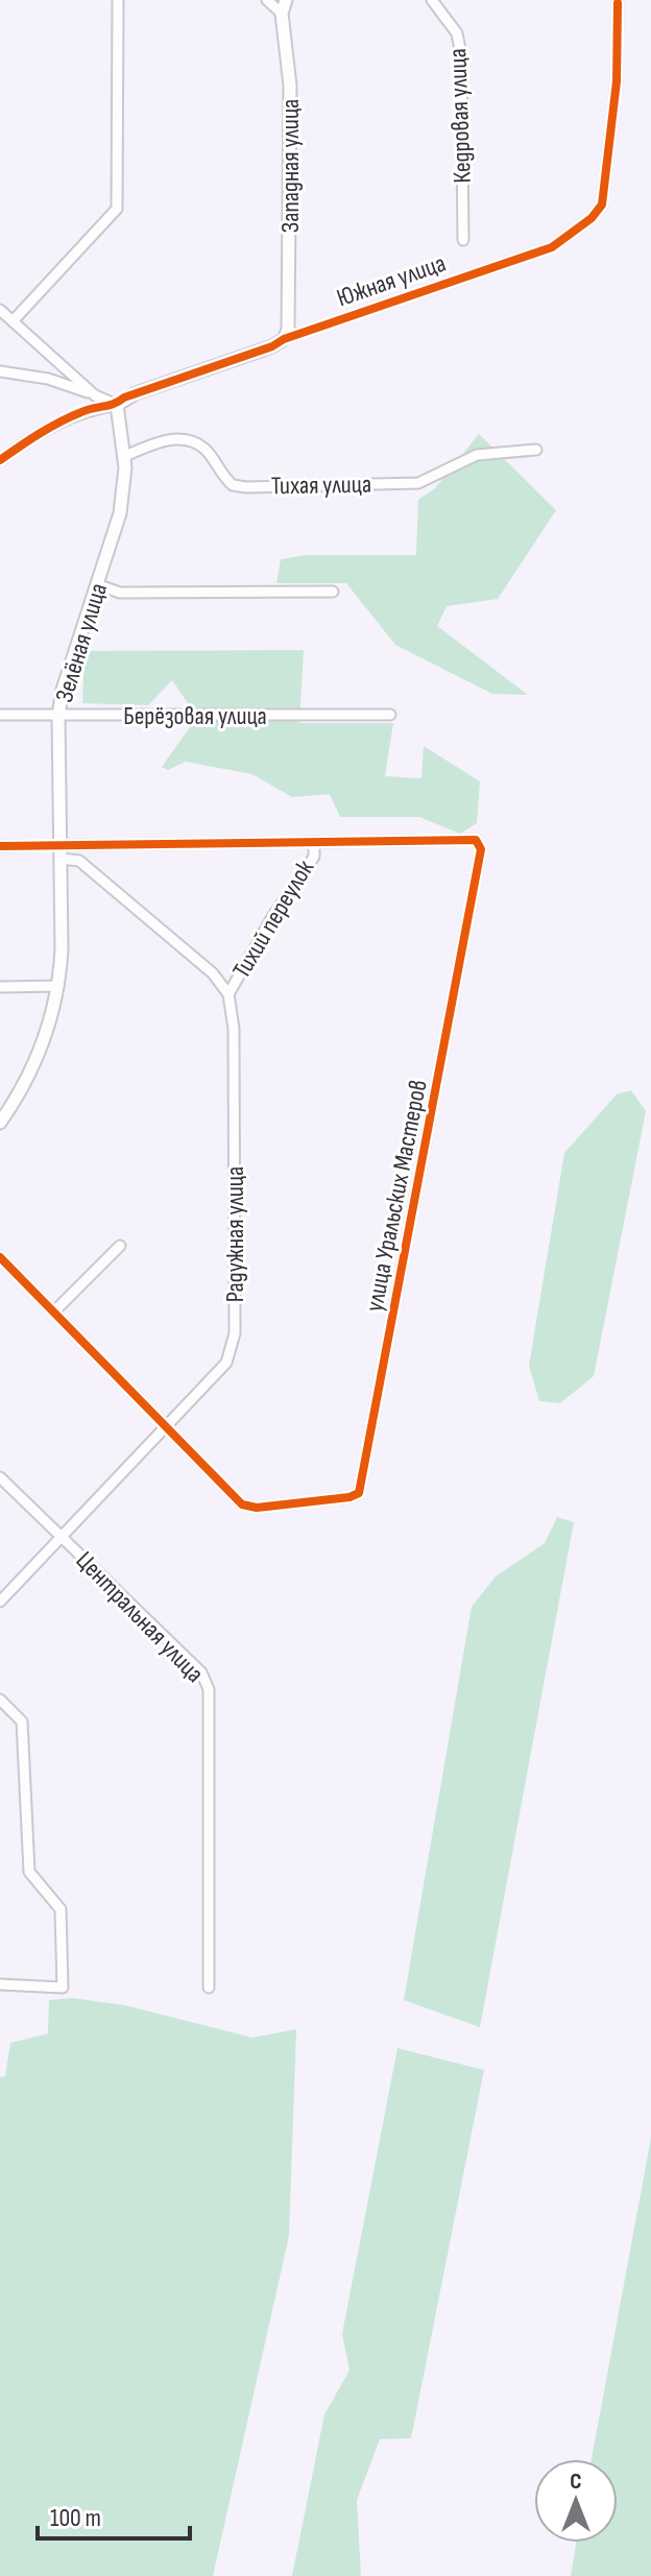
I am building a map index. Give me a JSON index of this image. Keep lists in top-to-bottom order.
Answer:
{
  "streets": {
    "street": [
      "Кедровая улица",
      "Западная улица",
      "Южная улица",
      "Тихая улица",
      "Зелёная улица",
      "Берёзовая улица",
      "Тихий переулок",
      "улица Уральских Мастеров",
      "Радужная улица",
      "Центральная улица"
    ]
  },
  "crossings": [
    ["Западная улица", "Южная улица"],
    ["Южная улица", "Зелёная улица"],
    ["Тихая улица", "Зелёная улица"],
    ["Зелёная улица", "Берёзовая улица"],
    ["Тихий переулок", "улица Уральских Мастеров"],
    ["Тихий переулок", "Радужная улица"],
    ["улица Уральских Мастеров", "Радужная улица"],
    ["Радужная улица", "Центральная улица"]
  ],
  "scale_bar": "100 m",
  "north": "top"
}
